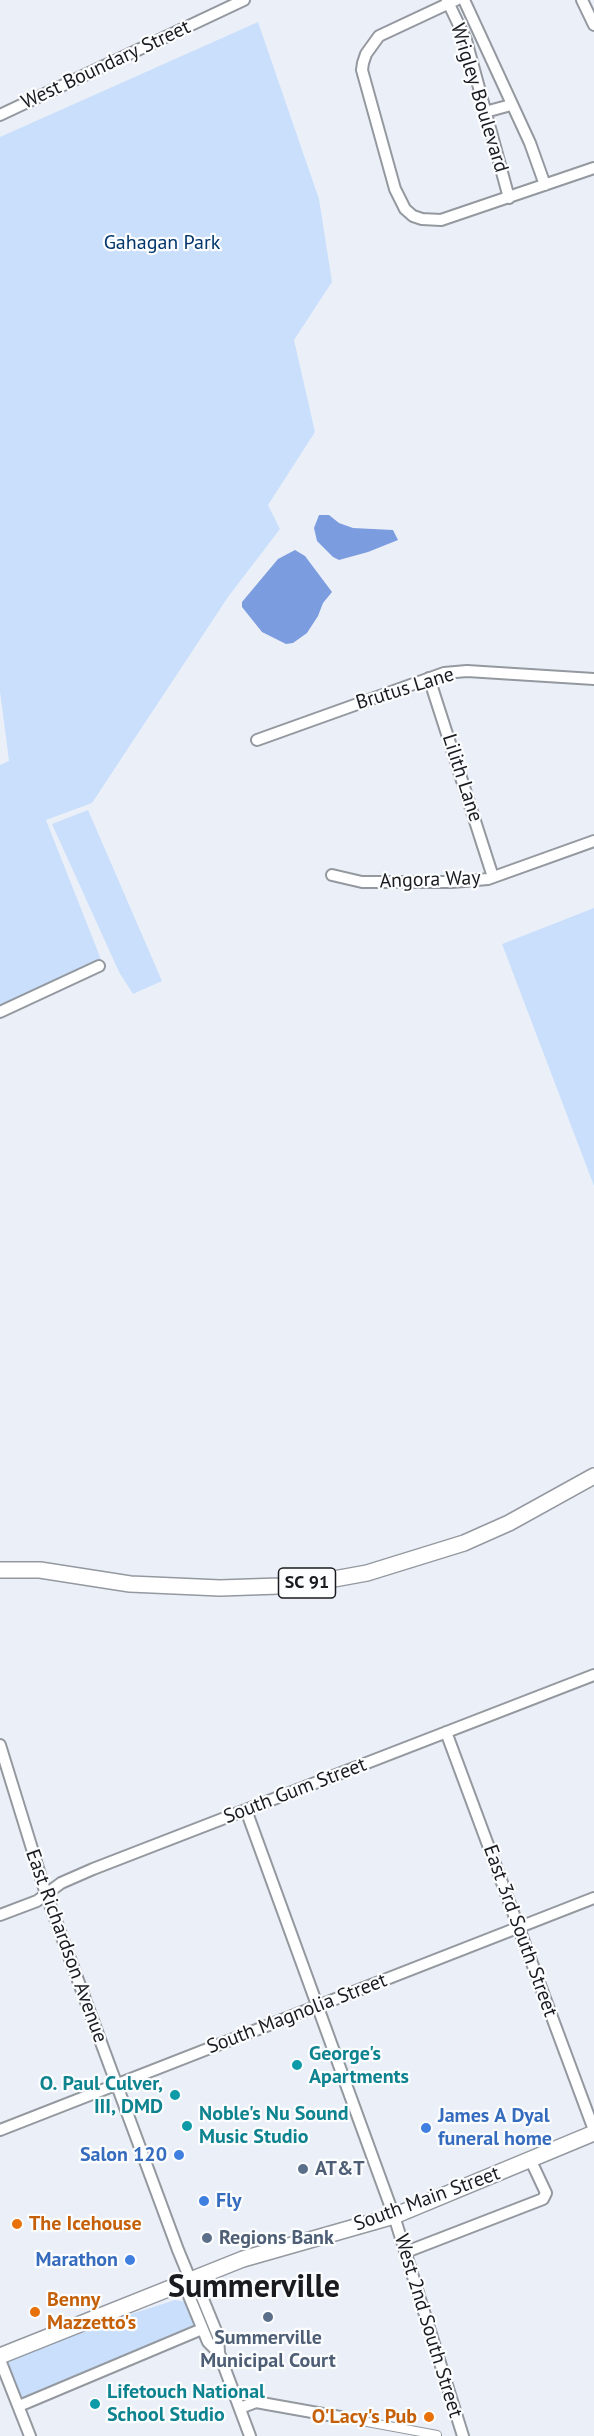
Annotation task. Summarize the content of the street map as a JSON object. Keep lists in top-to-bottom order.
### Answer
{
  "streets": {
    "main road": ["SC 91", "South Main Street"],
    "street": [
      "West Boundary Street",
      "Wrigley Boulevard",
      "Brutus Lane",
      "Lilith Lane",
      "Angora Way",
      "South Gum Street",
      "East 3rd South Street",
      "East Richardson Avenue",
      "South Magnolia Street",
      "West 2nd South Street"
    ]
  },
  "crossings": [
    ["Brutus Lane", "Lilith Lane"],
    ["Lilith Lane", "Angora Way"],
    ["South Gum Street", "East 3rd South Street"],
    ["South Gum Street", "East Richardson Avenue"],
    ["South Gum Street", "West 2nd South Street"],
    ["East 3rd South Street", "South Magnolia Street"],
    ["East 3rd South Street", "South Main Street"],
    ["East Richardson Avenue", "South Magnolia Street"],
    ["East Richardson Avenue", "South Main Street"],
    ["South Magnolia Street", "West 2nd South Street"],
    ["South Main Street", "West 2nd South Street"]
  ],
  "districts": ["Summerville"],
  "parks": ["Gahagan Park"],
  "places": [
    "George's Apartments",
    "O. Paul Culver, III, DMD",
    "Noble's Nu Sound Music Studio",
    "James A Dyal funeral home",
    "Salon 120",
    "AT&T",
    "Fly",
    "The Icehouse",
    "Regions Bank",
    "Marathon",
    "Benny Mazzetto's",
    "Summerville Municipal Court",
    "Lifetouch National School Studio",
    "O'Lacy's Pub"
  ]
}
